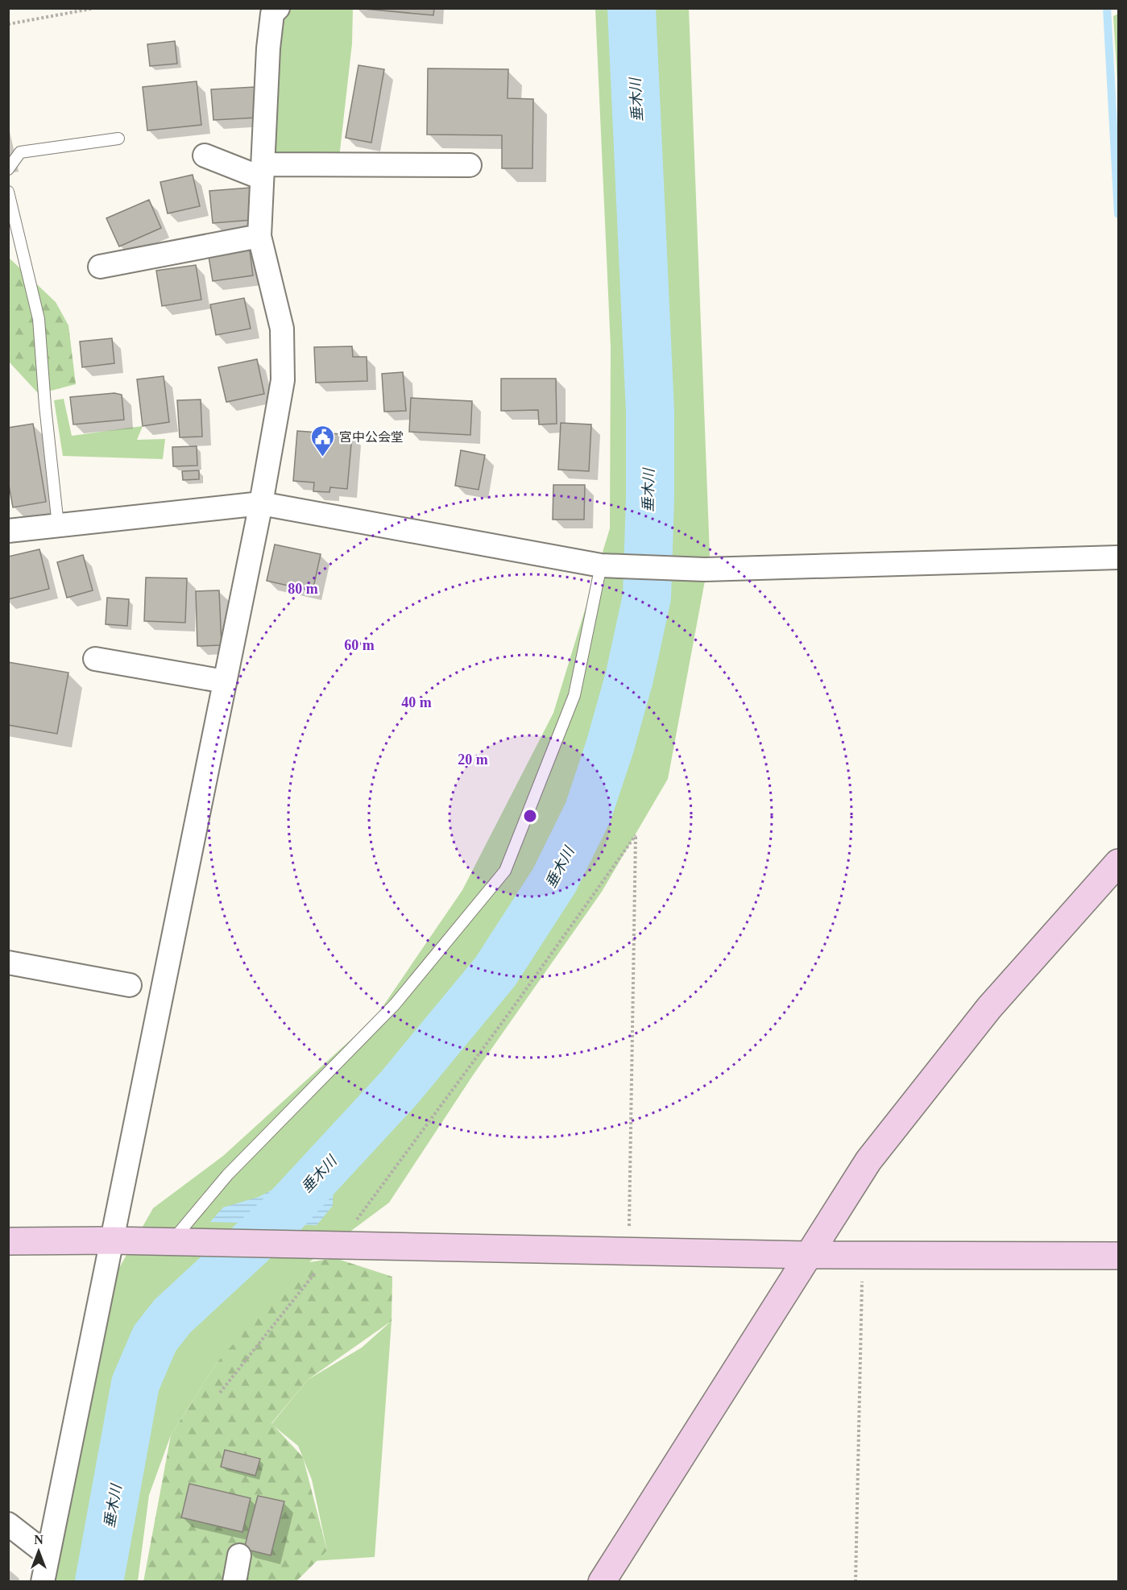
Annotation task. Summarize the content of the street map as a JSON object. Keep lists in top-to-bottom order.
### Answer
{
  "water": ["垂木川"],
  "places": {
    "public building": ["宮中公会堂"]
  },
  "north": "top",
  "rings": [
    "80 m",
    "60 m",
    "40 m",
    "20 m"
  ]
}
